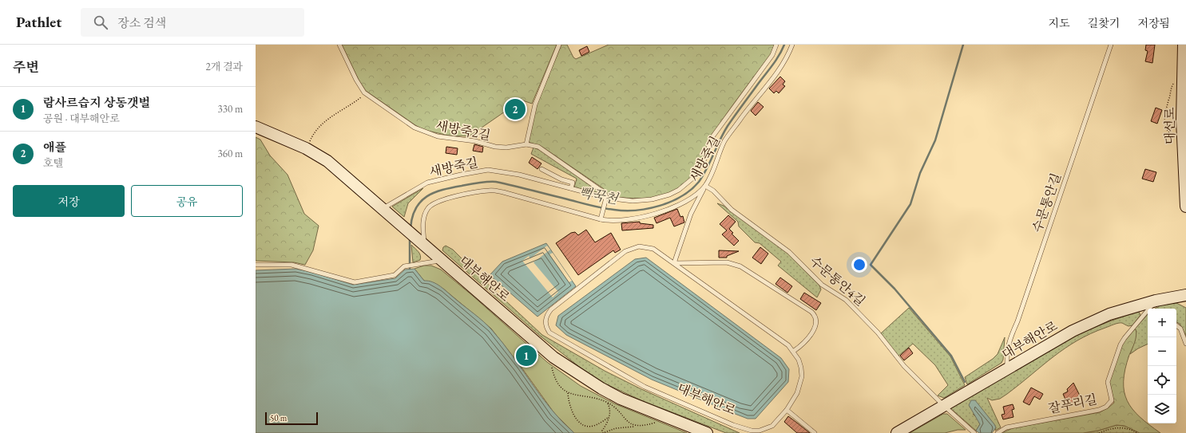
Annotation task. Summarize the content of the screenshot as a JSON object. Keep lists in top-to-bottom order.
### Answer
{
  "streets": {
    "street": ["대선로", "대부해안로"],
    "lane": [
      "새방죽2길",
      "새방죽길",
      "수문통안길",
      "수문통안4길",
      "잘푸리길"
    ]
  },
  "crossings": [
    ["새방죽2길", "새방죽길"],
    ["새방죽길", "대부해안로"],
    ["새방죽길", "수문통안4길"],
    ["수문통안길", "대부해안로"],
    ["대부해안로", "수문통안4길"],
    ["대부해안로", "잘푸리길"]
  ],
  "water": ["뻑꾹천"],
  "scale_bar": "50 m",
  "page": {
    "header": "Pathlet",
    "search": "장소 검색",
    "nav": ["지도", "길찾기", "저장됨"],
    "heading": ["주변", "2개 결과"],
    "list": [
      {
        "mark": "1",
        "name": "람사르습지 상동갯벌",
        "note": "공원 · 대부해안로",
        "value": "330 m"
      },
      {
        "mark": "2",
        "name": "애플",
        "note": "호텔",
        "value": "360 m"
      }
    ],
    "pins": ["2", "1"],
    "buttons": ["저장", "공유"],
    "map_buttons": ["+", "−"],
    "scale": "50 m"
  }
}
